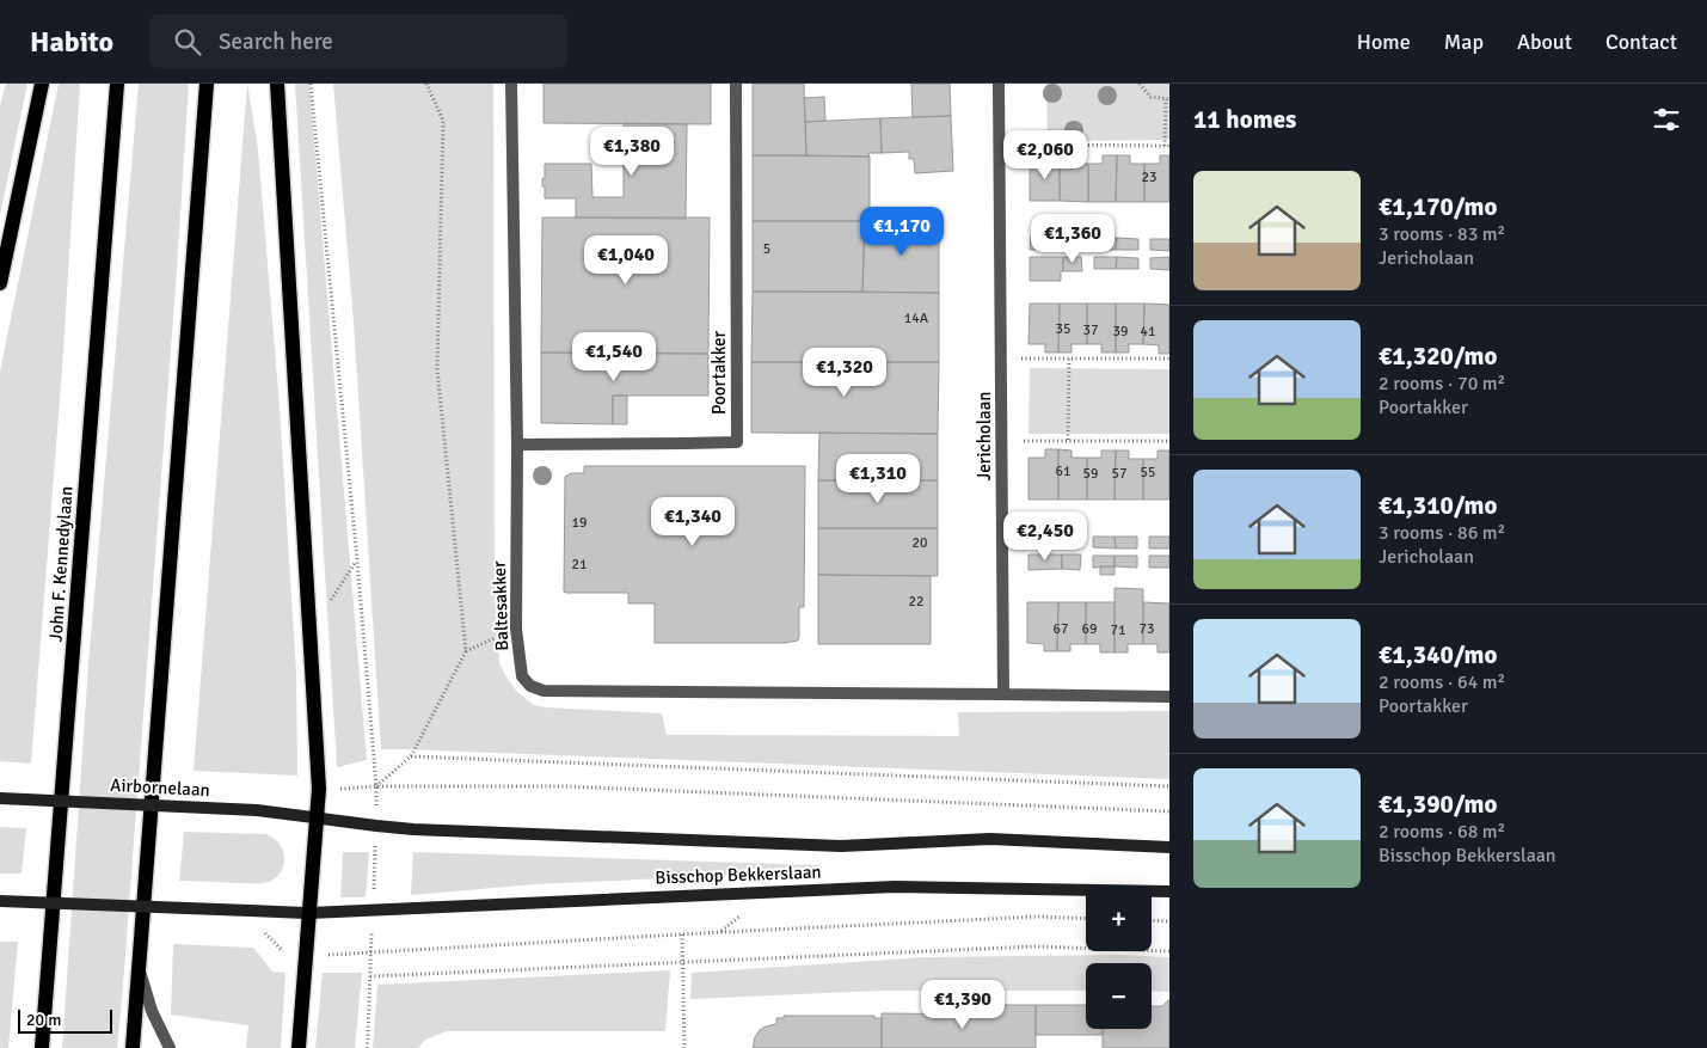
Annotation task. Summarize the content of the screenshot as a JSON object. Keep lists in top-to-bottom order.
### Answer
{
  "streets": {
    "main road": ["John F. Kennedylaan", "Airbornelaan", "Bisschop Bekkerslaan"],
    "street": ["Poortakker", "Jericholaan", "Baltesakker"]
  },
  "crossings": [
    ["Poortakker", "Baltesakker"],
    ["Jericholaan", "Baltesakker"],
    ["Airbornelaan", "Bisschop Bekkerslaan"]
  ],
  "house_numbers": [
    "23",
    "5",
    "14A",
    "35",
    "37",
    "39",
    "41",
    "61",
    "55",
    "59",
    "57",
    "19",
    "20",
    "21",
    "22",
    "67",
    "69",
    "73",
    "71"
  ],
  "scale_bar": "20 m",
  "page": {
    "header": "Habito",
    "search": "Search here",
    "nav": [
      "Home",
      "Map",
      "About",
      "Contact"
    ],
    "heading": "11 homes",
    "price": [
      "€1,380",
      "€2,060",
      "€1,170",
      "€1,360",
      "€1,040",
      "€1,540",
      "€1,320",
      "€1,310",
      "€1,340",
      "€2,450",
      "€1,390"
    ],
    "list": [
      {
        "name": "€1,170/mo",
        "note": "3 rooms · 83 m² · Jericholaan"
      },
      {
        "name": "€1,320/mo",
        "note": "2 rooms · 70 m² · Poortakker"
      },
      {
        "name": "€1,310/mo",
        "note": "3 rooms · 86 m² · Jericholaan"
      },
      {
        "name": "€1,340/mo",
        "note": "2 rooms · 64 m² · Poortakker"
      },
      {
        "name": "€1,390/mo",
        "note": "2 rooms · 68 m² · Bisschop Bekkerslaan"
      }
    ],
    "map_buttons": ["+", "−"],
    "scale": "20 m"
  }
}
